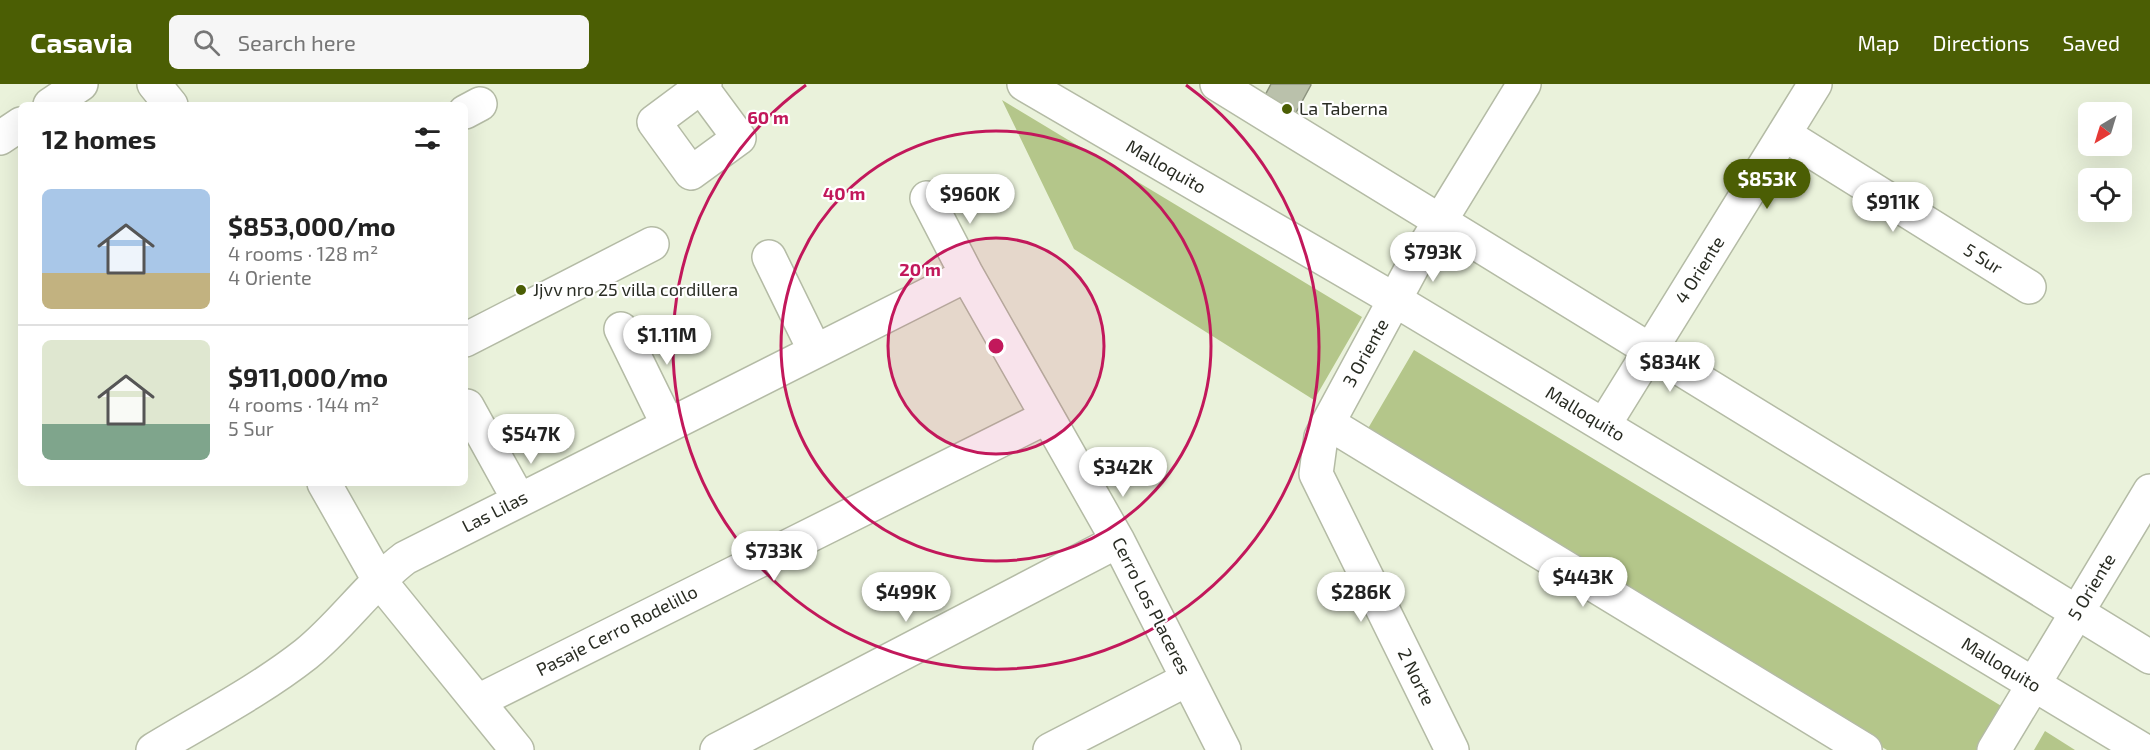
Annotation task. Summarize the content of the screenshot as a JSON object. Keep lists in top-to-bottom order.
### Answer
{
  "streets": {
    "street": [
      "Malloquito",
      "5 Sur",
      "4 Oriente",
      "3 Oriente",
      "Las Lilas",
      "5 Oriente",
      "Cerro Los Placeres",
      "Pasaje Cerro Rodelillo",
      "2 Norte"
    ]
  },
  "crossings": [
    ["Malloquito", "4 Oriente"],
    ["Malloquito", "3 Oriente"],
    ["Malloquito", "5 Oriente"],
    ["5 Sur", "4 Oriente"],
    ["3 Oriente", "2 Norte"],
    ["Las Lilas", "Cerro Los Placeres"],
    ["Cerro Los Placeres", "Pasaje Cerro Rodelillo"]
  ],
  "places": ["La Taberna", "Jjvv nro 25 villa cordillera"],
  "north": "bottom left",
  "page": {
    "header": "Casavia",
    "search": "Search here",
    "nav": ["Map", "Directions", "Saved"],
    "heading": "12 homes",
    "price": [
      "$853K",
      "$960K",
      "$911K",
      "$793K",
      "$1.11M",
      "$834K",
      "$547K",
      "$342K",
      "$733K",
      "$443K",
      "$499K",
      "$286K"
    ],
    "list": [
      {
        "name": "$853,000/mo",
        "note": "4 rooms · 128 m² · 4 Oriente"
      },
      {
        "name": "$911,000/mo",
        "note": "4 rooms · 144 m² · 5 Sur"
      }
    ]
  },
  "rings": ["60 m", "40 m", "20 m"]
}
